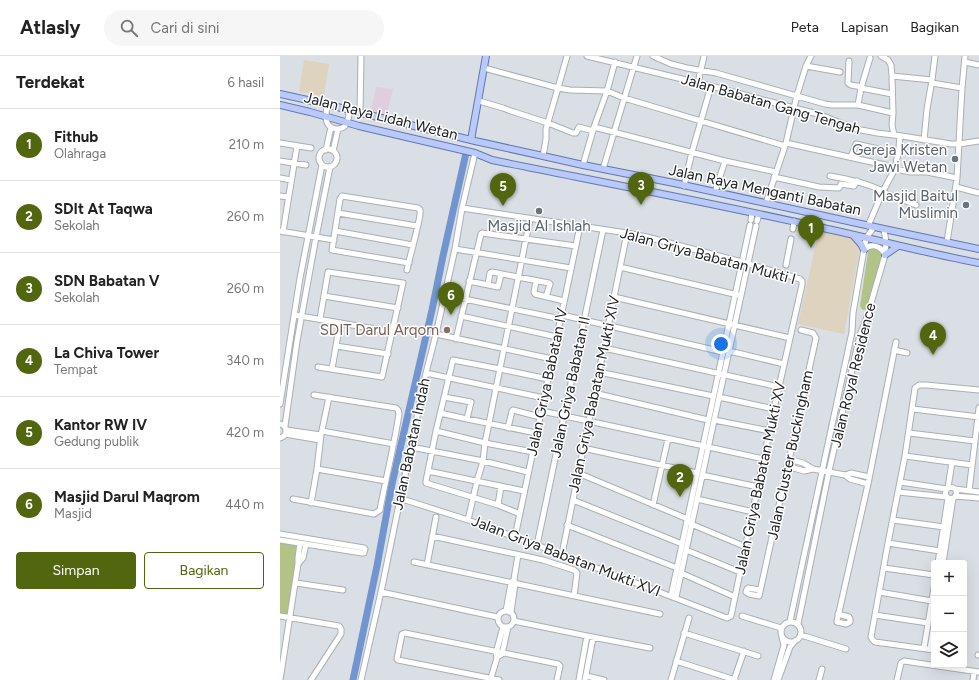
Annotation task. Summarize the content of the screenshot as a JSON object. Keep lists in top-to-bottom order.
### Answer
{
  "streets": {
    "main road": ["Jalan Raya Lidah Wetan", "Jalan Raya Menganti Babatan"],
    "street": [
      "Jalan Babatan Gang Tengah",
      "Jalan Griya Babatan Mukti I",
      "Jalan Royal Residence",
      "Jalan Griya Babatan IV",
      "Jalan Griya Babatan II",
      "Jalan Griya Babatan Mukti XIV",
      "Jalan Babatan Indah",
      "Jalan Cluster Buckingham",
      "Jalan Griya Babatan Mukti XV",
      "Jalan Griya Babatan Mukti XVI"
    ]
  },
  "crossings": [
    ["Jalan Babatan Gang Tengah", "Jalan Royal Residence"],
    ["Jalan Raya Lidah Wetan", "Jalan Raya Menganti Babatan"],
    ["Jalan Raya Lidah Wetan", "Jalan Babatan Indah"],
    ["Jalan Raya Menganti Babatan", "Jalan Royal Residence"],
    ["Jalan Raya Menganti Babatan", "Jalan Babatan Indah"],
    ["Jalan Griya Babatan Mukti I", "Jalan Griya Babatan II"],
    ["Jalan Griya Babatan Mukti I", "Jalan Griya Babatan Mukti XIV"],
    ["Jalan Griya Babatan Mukti I", "Jalan Griya Babatan Mukti XV"],
    ["Jalan Griya Babatan IV", "Jalan Griya Babatan Mukti XVI"],
    ["Jalan Griya Babatan II", "Jalan Griya Babatan Mukti XVI"],
    ["Jalan Griya Babatan Mukti XIV", "Jalan Griya Babatan Mukti XVI"],
    ["Jalan Babatan Indah", "Jalan Griya Babatan Mukti XVI"],
    ["Jalan Griya Babatan Mukti XV", "Jalan Griya Babatan Mukti XVI"]
  ],
  "places": [
    "Gereja Kristen Jawi Wetan",
    "Masjid Baitul Muslimin",
    "Masjid Al Ishlah",
    "SDIT Darul Arqom"
  ],
  "page": {
    "header": "Atlasly",
    "search": "Cari di sini",
    "nav": ["Peta", "Lapisan", "Bagikan"],
    "heading": ["Terdekat", "6 hasil"],
    "list": [
      {
        "mark": "1",
        "name": "Fithub",
        "note": "Olahraga",
        "value": "210 m"
      },
      {
        "mark": "2",
        "name": "SDIt At Taqwa",
        "note": "Sekolah",
        "value": "260 m"
      },
      {
        "mark": "3",
        "name": "SDN Babatan V",
        "note": "Sekolah",
        "value": "260 m"
      },
      {
        "mark": "4",
        "name": "La Chiva Tower",
        "note": "Tempat",
        "value": "340 m"
      },
      {
        "mark": "5",
        "name": "Kantor RW IV",
        "note": "Gedung publik",
        "value": "420 m"
      },
      {
        "mark": "6",
        "name": "Masjid Darul Maqrom",
        "note": "Masjid",
        "value": "440 m"
      }
    ],
    "pins": [
      "3",
      "5",
      "1",
      "6",
      "4",
      "2"
    ],
    "buttons": ["Simpan", "Bagikan"],
    "map_buttons": ["+", "−"]
  }
}
